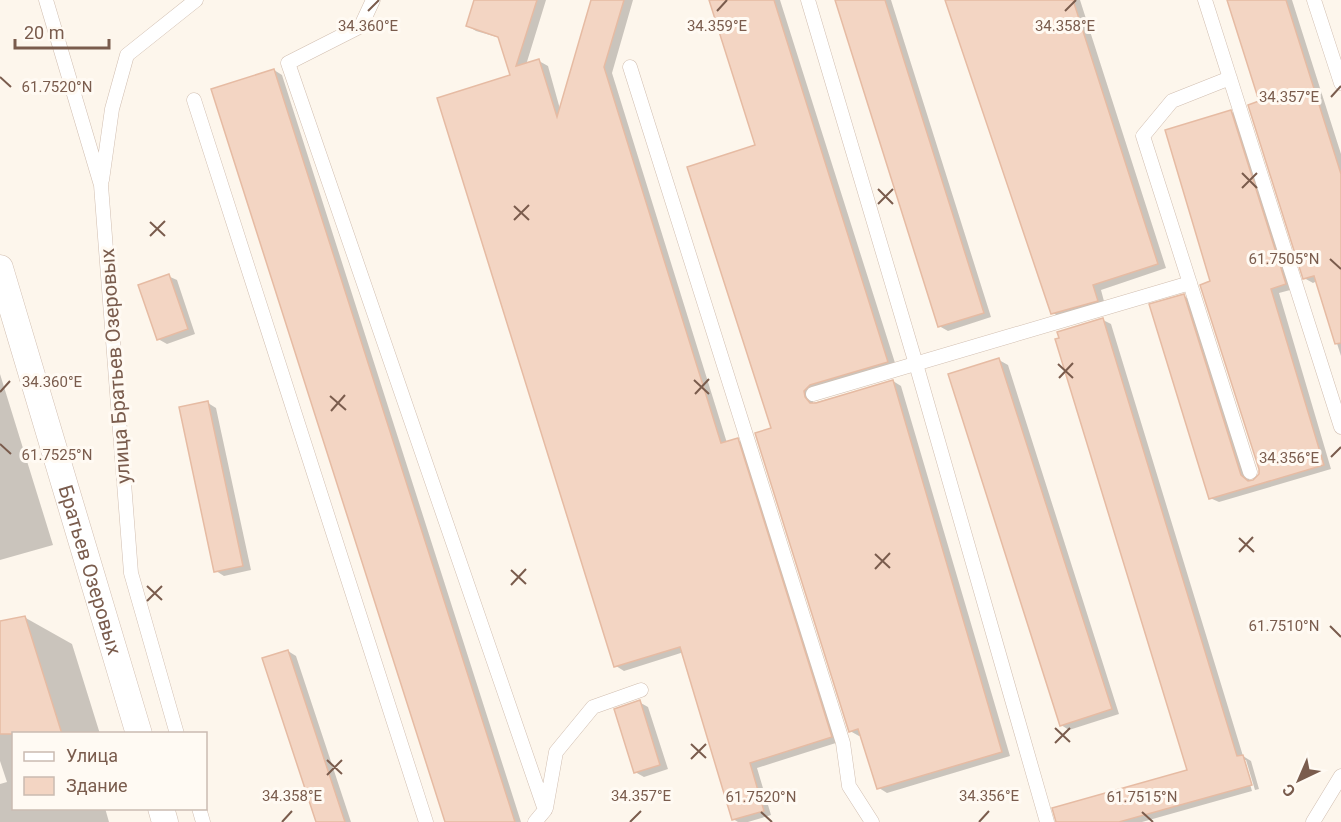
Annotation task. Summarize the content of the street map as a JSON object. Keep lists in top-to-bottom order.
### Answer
{
  "streets": {
    "street": ["Братьев Озеровых"],
    "lane": ["улица Братьев Озеровых"]
  },
  "legend": ["Улица", "Здание"],
  "scale_bar": "20 m",
  "north": "bottom left",
  "coordinates": [
    "34.360°E",
    "34.359°E",
    "34.358°E",
    "61.7520°N",
    "34.357°E",
    "61.7505°N",
    "61.7525°N",
    "34.356°E",
    "61.7510°N",
    "61.7515°N"
  ]
}
